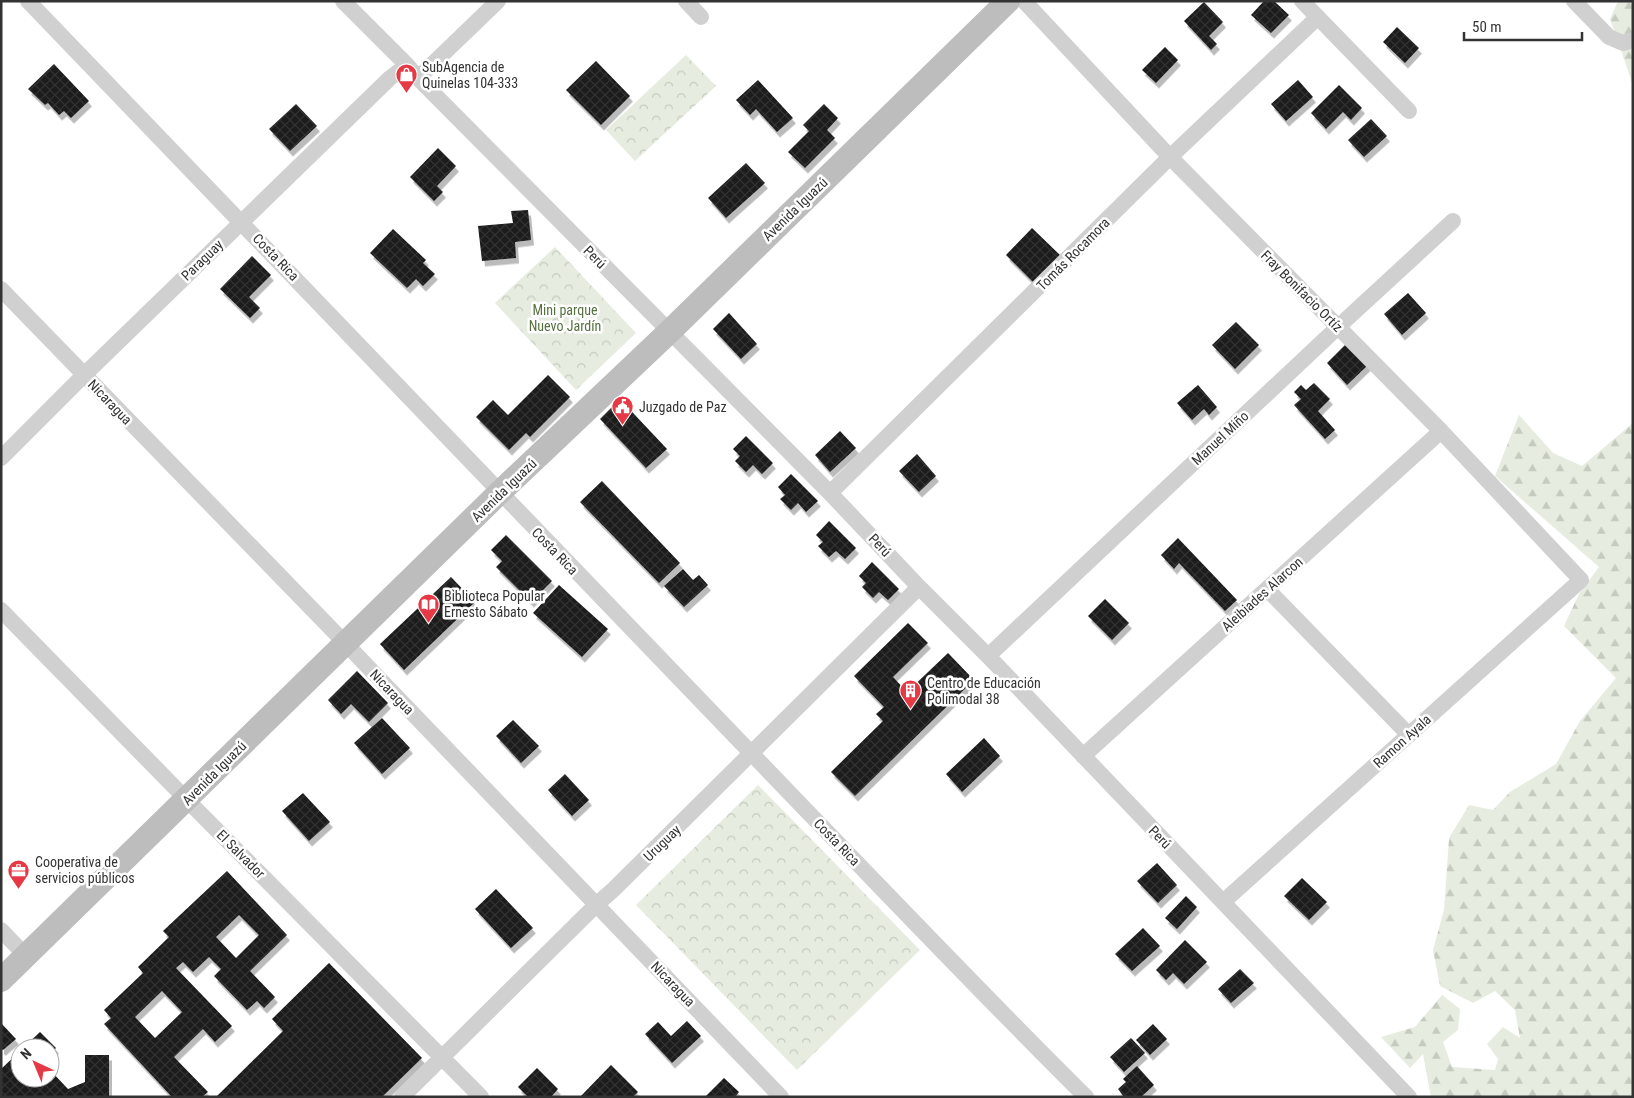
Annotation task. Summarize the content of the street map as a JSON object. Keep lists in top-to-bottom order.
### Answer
{
  "streets": {
    "main road": ["Avenida Iguazú"],
    "street": [
      "Tomás Rocamora",
      "Costa Rica",
      "Perú",
      "Paraguay",
      "Fray Bonifacio Ortíz",
      "Nicaragua",
      "Manuel Miño",
      "Aleibiades Alarcon",
      "Ramon Ayala",
      "Uruguay",
      "El Salvador"
    ]
  },
  "crossings": [
    ["Avenida Iguazú", "Costa Rica"],
    ["Avenida Iguazú", "Perú"],
    ["Avenida Iguazú", "Nicaragua"],
    ["Avenida Iguazú", "El Salvador"],
    ["Tomás Rocamora", "Perú"],
    ["Tomás Rocamora", "Fray Bonifacio Ortíz"],
    ["Costa Rica", "Paraguay"],
    ["Costa Rica", "Uruguay"],
    ["Perú", "Paraguay"],
    ["Perú", "Manuel Miño"],
    ["Perú", "Aleibiades Alarcon"],
    ["Perú", "Ramon Ayala"],
    ["Perú", "Uruguay"],
    ["Paraguay", "Nicaragua"],
    ["Fray Bonifacio Ortíz", "Manuel Miño"],
    ["Fray Bonifacio Ortíz", "Aleibiades Alarcon"],
    ["Fray Bonifacio Ortíz", "Ramon Ayala"],
    ["Nicaragua", "Uruguay"],
    ["Uruguay", "El Salvador"]
  ],
  "parks": ["Mini parque Nuevo Jardín"],
  "places": {
    "shop": ["SubAgencia de Quinelas 104-333"],
    "public building": ["Juzgado de Paz"],
    "library": ["Biblioteca Popular Ernesto Sábato"],
    "building": ["Centro de Educación Polimodal 38"],
    "office": ["Cooperativa de servicios públicos"]
  },
  "scale_bar": "50 m",
  "north": "top left"
}
